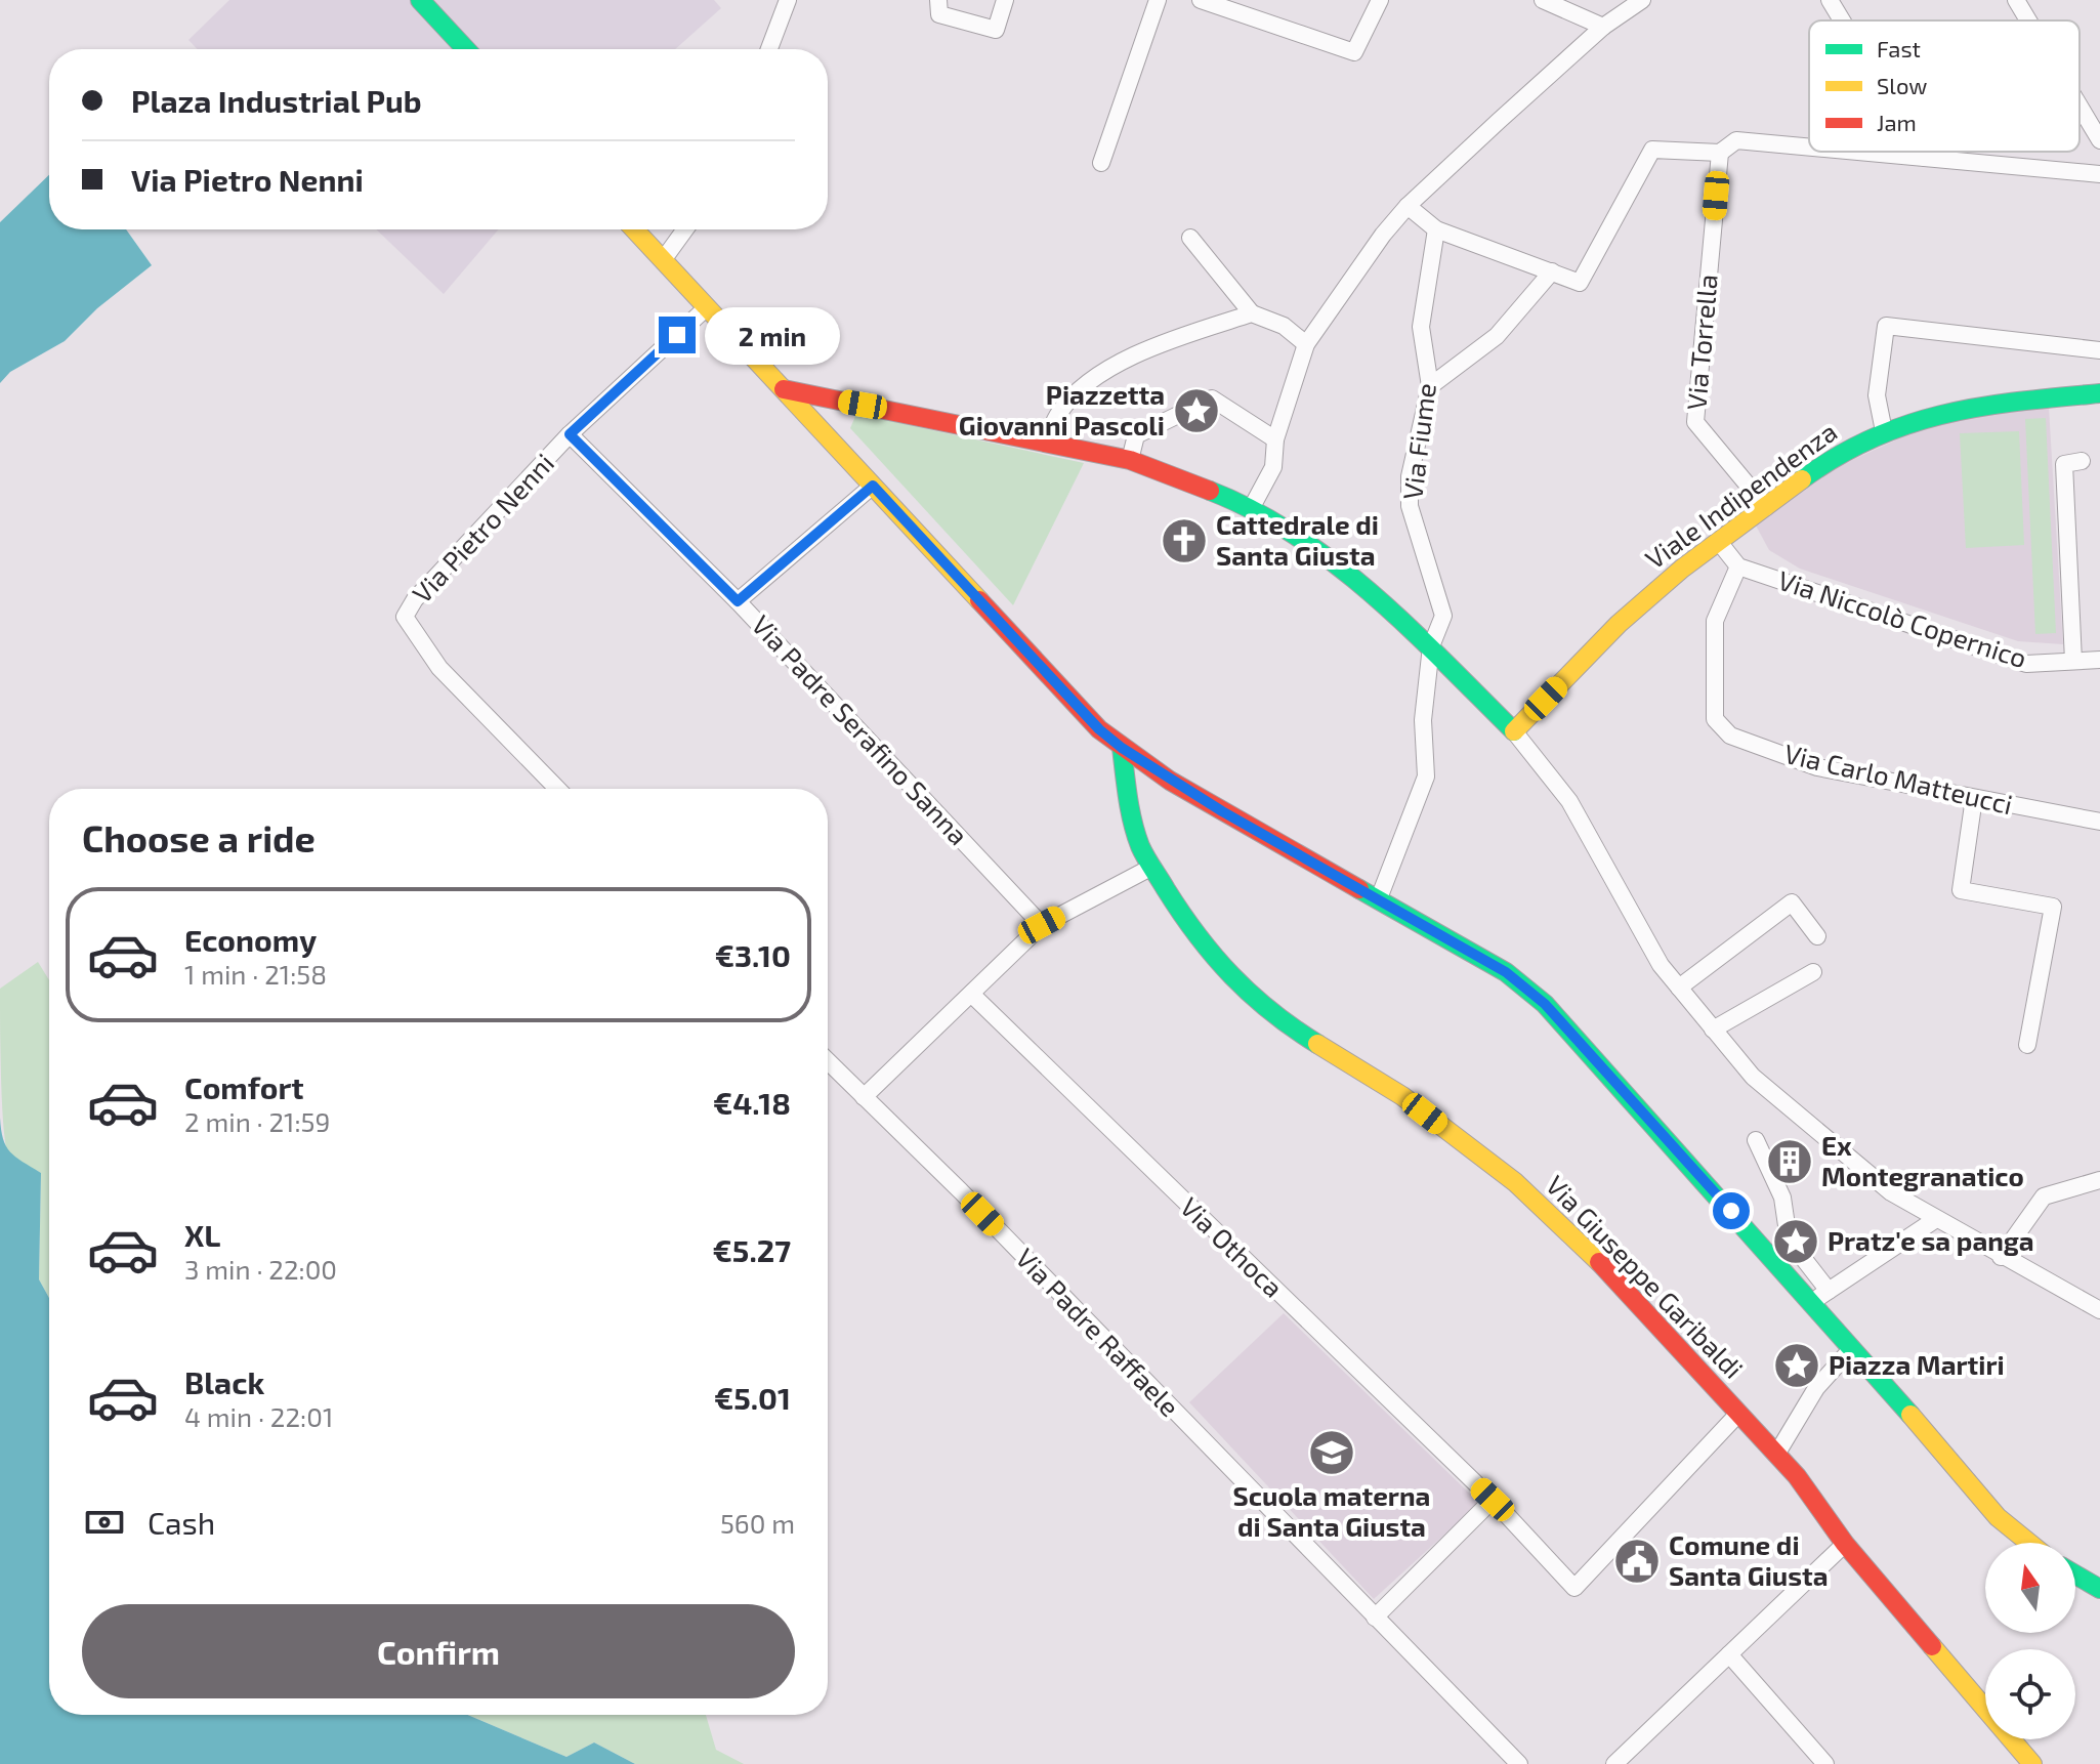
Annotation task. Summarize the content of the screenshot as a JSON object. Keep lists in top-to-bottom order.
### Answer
{
  "streets": {
    "main road": ["Viale Indipendenza", "Via Giuseppe Garibaldi"],
    "street": [
      "Via Torrella",
      "Via Fiume",
      "Via Pietro Nenni",
      "Via Niccolò Copernico",
      "Via Padre Serafino Sanna",
      "Via Carlo Matteucci",
      "Via Othoca",
      "Via Padre Raffaele"
    ]
  },
  "crossings": [
    ["Via Torrella", "Viale Indipendenza"],
    ["Via Pietro Nenni", "Via Padre Serafino Sanna"],
    ["Via Niccolò Copernico", "Via Carlo Matteucci"],
    ["Via Othoca", "Via Giuseppe Garibaldi"]
  ],
  "places": {
    "place": ["Piazzetta Giovanni Pascoli", "Pratz'e sa panga", "Piazza Martiri"],
    "church": ["Cattedrale di Santa Giusta"],
    "building": ["Ex Montegranatico"],
    "school or university": ["Scuola materna di Santa Giusta"],
    "public building": ["Comune di Santa Giusta"]
  },
  "legend": ["Fast", "Slow", "Jam"],
  "north": "top",
  "page": {
    "banner": ["Plaza Industrial Pub", "Via Pietro Nenni"],
    "bubble": "2 min",
    "heading": "Choose a ride",
    "list": [
      {
        "name": "Economy",
        "note": "1 min · 21:58",
        "value": "€3.10"
      },
      {
        "name": "Comfort",
        "note": "2 min · 21:59",
        "value": "€4.18"
      },
      {
        "name": "XL",
        "note": "3 min · 22:00",
        "value": "€5.27"
      },
      {
        "name": "Black",
        "note": "4 min · 22:01",
        "value": "€5.01"
      }
    ],
    "pay": ["Cash", "560 m"],
    "buttons": "Confirm"
  }
}
